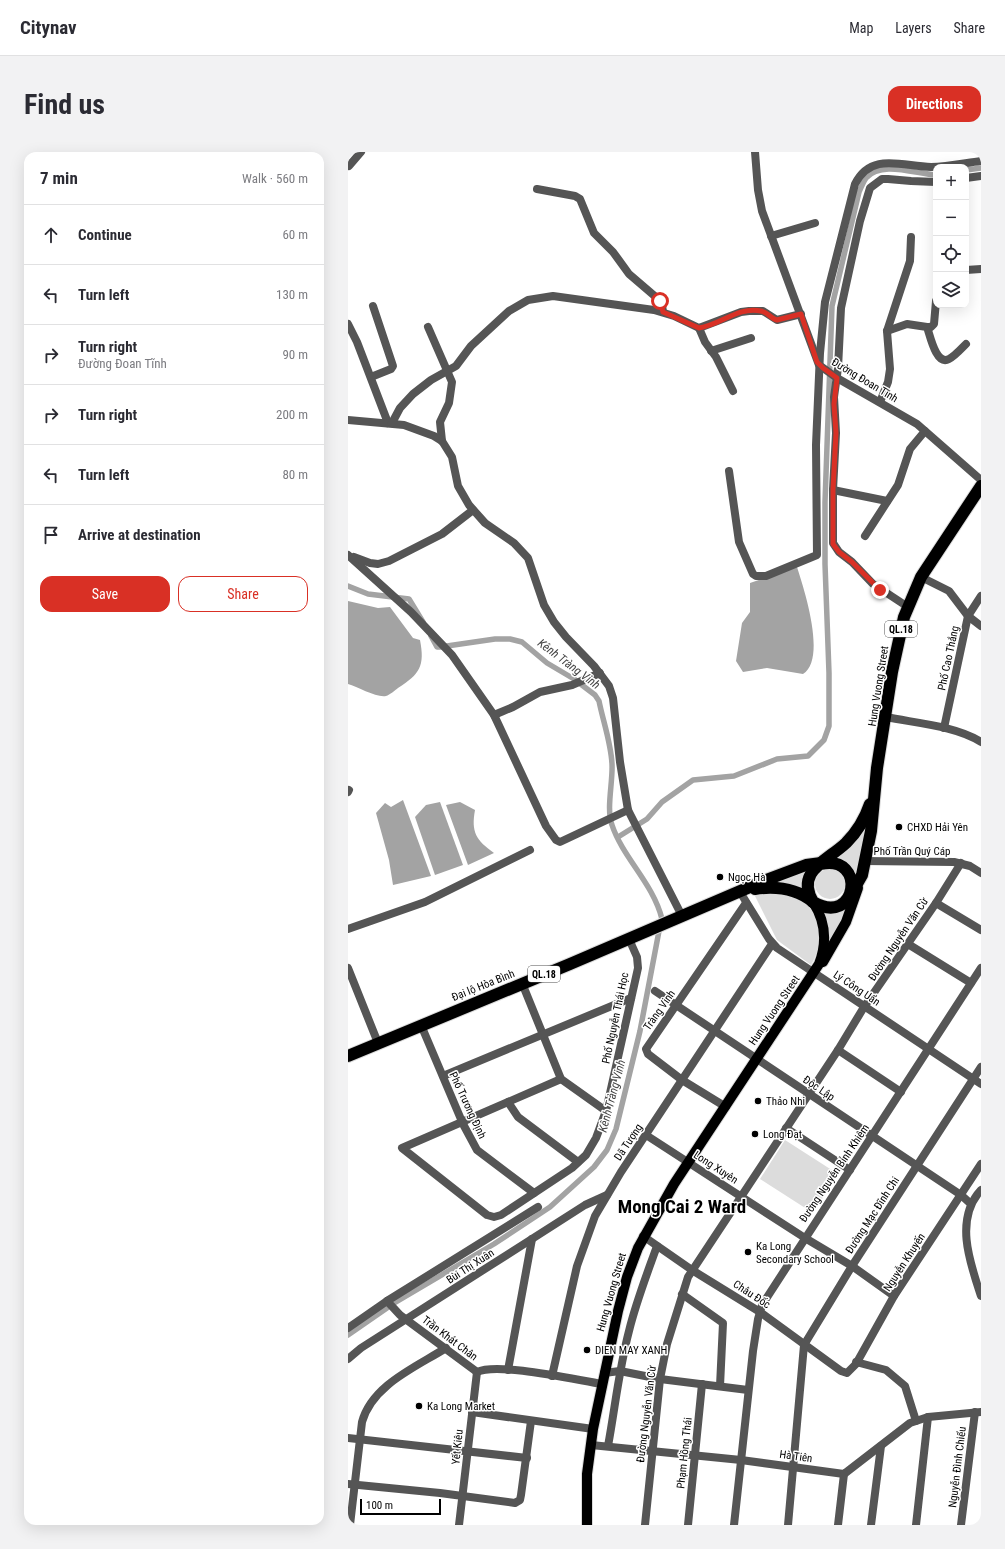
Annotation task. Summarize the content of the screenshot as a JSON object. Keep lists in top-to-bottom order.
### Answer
{
  "streets": {
    "highway": ["QL.18", "Hung Vuong Street", "Đại lộ Hòa Bình"],
    "street": [
      "Đường Đoan Tĩnh",
      "Phố Cao Thắng",
      "Phố Trần Quý Cáp",
      "Đường Nguyễn Văn Cừ",
      "Lý Công Uẩn",
      "Tràng Vinh",
      "Phố Nguyễn Thái Học",
      "Độc Lập",
      "Phố Trương Định",
      "Dã Tượng",
      "Long Xuyên",
      "Đường Nguyễn Bỉnh Khiêm",
      "Đường Mạc Đĩnh Chi",
      "Nguyễn Khuyến",
      "Bùi Thị Xuân",
      "Châu Đốc",
      "Trần Khát Chân",
      "Yết Kiêu",
      "Phạm Hồng Thái",
      "Hà Tiên",
      "Nguyễn Đình Chiểu"
    ]
  },
  "crossings": [
    ["Hung Vuong Street", "Lý Công Uẩn"],
    ["Hung Vuong Street", "Tràng Vinh"],
    ["Hung Vuong Street", "Độc Lập"],
    ["Hung Vuong Street", "Long Xuyên"],
    ["Hung Vuong Street", "Châu Đốc"],
    ["Hung Vuong Street", "Trần Khát Chân"],
    ["Hung Vuong Street", "Hà Tiên"],
    ["Phố Trần Quý Cáp", "Đường Nguyễn Văn Cừ"],
    ["Đường Nguyễn Văn Cừ", "Lý Công Uẩn"],
    ["Đường Nguyễn Văn Cừ", "Độc Lập"],
    ["Đường Nguyễn Văn Cừ", "Long Xuyên"],
    ["Đường Nguyễn Văn Cừ", "Châu Đốc"],
    ["Đường Nguyễn Văn Cừ", "Hà Tiên"],
    ["Đại lộ Hòa Bình", "Lý Công Uẩn"],
    ["Đại lộ Hòa Bình", "Phố Nguyễn Thái Học"],
    ["Đại lộ Hòa Bình", "Phố Trương Định"],
    ["Lý Công Uẩn", "Tràng Vinh"],
    ["Lý Công Uẩn", "Dã Tượng"],
    ["Lý Công Uẩn", "Đường Nguyễn Bỉnh Khiêm"],
    ["Lý Công Uẩn", "Đường Mạc Đĩnh Chi"],
    ["Tràng Vinh", "Độc Lập"],
    ["Tràng Vinh", "Dã Tượng"],
    ["Phố Nguyễn Thái Học", "Phố Trương Định"],
    ["Độc Lập", "Dã Tượng"],
    ["Độc Lập", "Đường Nguyễn Bỉnh Khiêm"],
    ["Độc Lập", "Đường Mạc Đĩnh Chi"],
    ["Độc Lập", "Nguyễn Khuyến"],
    ["Dã Tượng", "Long Xuyên"],
    ["Dã Tượng", "Bùi Thị Xuân"],
    ["Dã Tượng", "Trần Khát Chân"],
    ["Long Xuyên", "Đường Nguyễn Bỉnh Khiêm"],
    ["Long Xuyên", "Đường Mạc Đĩnh Chi"],
    ["Long Xuyên", "Nguyễn Khuyến"],
    ["Đường Nguyễn Bỉnh Khiêm", "Châu Đốc"],
    ["Đường Nguyễn Bỉnh Khiêm", "Hà Tiên"],
    ["Đường Mạc Đĩnh Chi", "Châu Đốc"],
    ["Đường Mạc Đĩnh Chi", "Hà Tiên"],
    ["Nguyễn Khuyến", "Châu Đốc"],
    ["Bùi Thị Xuân", "Trần Khát Chân"],
    ["Trần Khát Chân", "Yết Kiêu"],
    ["Phạm Hồng Thái", "Hà Tiên"]
  ],
  "districts": ["Mong Cai 2 Ward"],
  "water": ["Kênh Tràng Vinh"],
  "places": [
    "CHXD Hải Yên",
    "Ngọc Hà",
    "Thảo Nhi",
    "Long Đạt",
    "Ka Long Secondary School",
    "DIEN MAY XANH",
    "Ka Long Market"
  ],
  "scale_bar": "100 m",
  "page": {
    "header": "Citynav",
    "nav": ["Map", "Layers", "Share"],
    "buttons": [
      "Directions",
      ["Save", "Share"]
    ],
    "title": "Find us",
    "heading": ["7 min", "Walk · 560 m"],
    "map_buttons": ["+", "−"],
    "list": [
      ["Continue", "60 m"],
      ["Turn left", "130 m"],
      ["Turn right", "Đường Đoan Tĩnh", "90 m"],
      ["Turn right", "200 m"],
      ["Turn left", "80 m"],
      "Arrive at destination"
    ],
    "scale": "100 m"
  }
}
